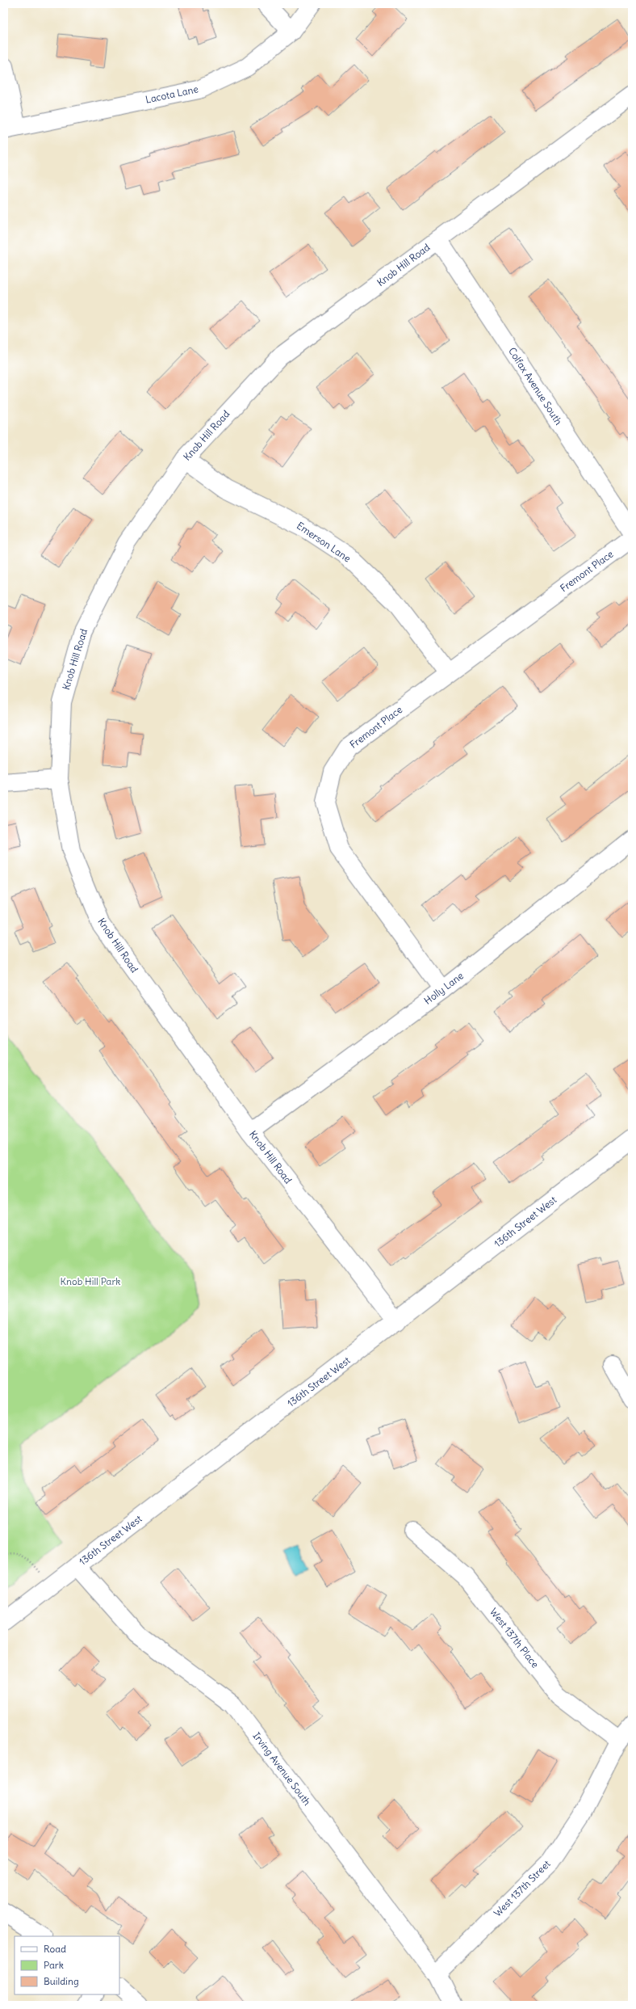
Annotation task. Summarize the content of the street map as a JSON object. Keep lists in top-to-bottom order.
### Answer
{
  "streets": {
    "street": [
      "Lacota Lane",
      "Knob Hill Road",
      "Colfax Avenue South",
      "Emerson Lane",
      "Fremont Place",
      "Holly Lane",
      "136th Street West",
      "West 137th Place",
      "Irving Avenue South",
      "West 137th Street"
    ]
  },
  "crossings": [
    ["Knob Hill Road", "Colfax Avenue South"],
    ["Knob Hill Road", "Emerson Lane"],
    ["Knob Hill Road", "Holly Lane"],
    ["Knob Hill Road", "136th Street West"],
    ["Emerson Lane", "Fremont Place"],
    ["Fremont Place", "Holly Lane"],
    ["136th Street West", "Irving Avenue South"],
    ["West 137th Place", "West 137th Street"],
    ["Irving Avenue South", "West 137th Street"]
  ],
  "parks": ["Knob Hill Park"],
  "legend": ["Road", "Park", "Building"]
}
